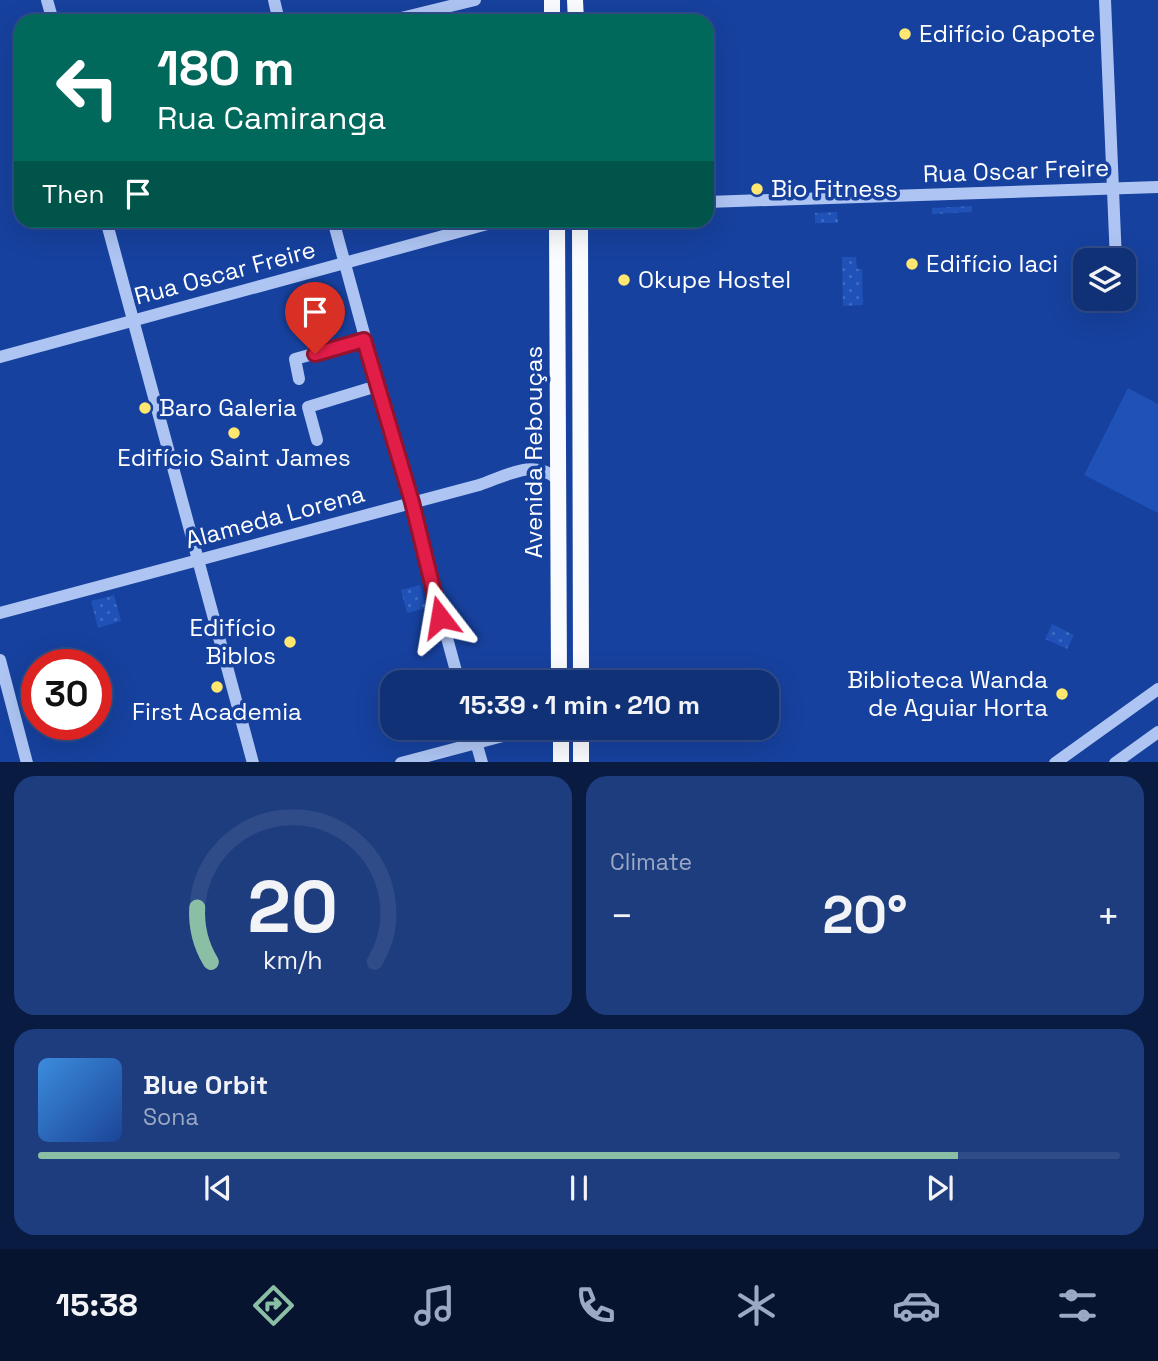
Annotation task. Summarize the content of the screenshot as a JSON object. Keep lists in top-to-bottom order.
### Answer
{
  "streets": {
    "main road": ["Avenida Rebouças"],
    "street": ["Rua Oscar Freire", "Alameda Lorena"]
  },
  "crossings": [
    ["Avenida Rebouças", "Alameda Lorena"]
  ],
  "places": [
    "Edifício Capote",
    "Bio Fitness",
    "Edifício Iaci",
    "Okupe Hostel",
    "Baro Galeria",
    "Edifício Saint James",
    "Edifício Biblos",
    "First Academia",
    "Biblioteca Wanda de Aguiar Horta"
  ],
  "page": {
    "turn": ["180 m", "Rua Camiranga"],
    "then": "Then",
    "limit": "30",
    "trip": "15:39 · 1 min · 210 m",
    "tile": "Climate",
    "heat": ["−", "20°", "+"],
    "song": ["Blue Orbit", "Sona"],
    "tabs": "15:38",
    "gauge": ["20", "km/h"]
  }
}
